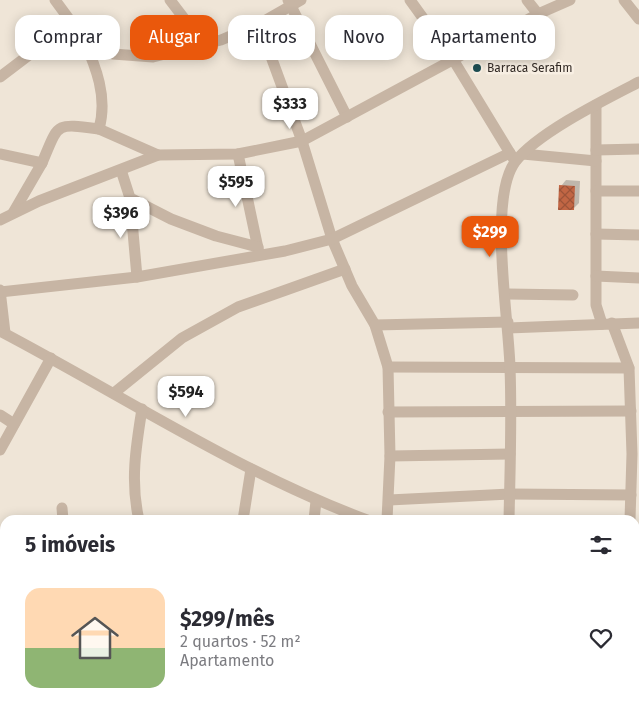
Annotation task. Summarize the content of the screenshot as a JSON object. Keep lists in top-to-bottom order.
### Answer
{
  "places": ["Barraca Serafim"],
  "page": {
    "chip": [
      "Comprar",
      "Alugar",
      "Filtros",
      "Novo",
      "Apartamento"
    ],
    "price": [
      "$333",
      "$595",
      "$396",
      "$299",
      "$594"
    ],
    "heading": "5 imóveis",
    "list": [
      {
        "name": "$299/mês",
        "note": "2 quartos · 52 m² · Apartamento"
      }
    ]
  }
}
